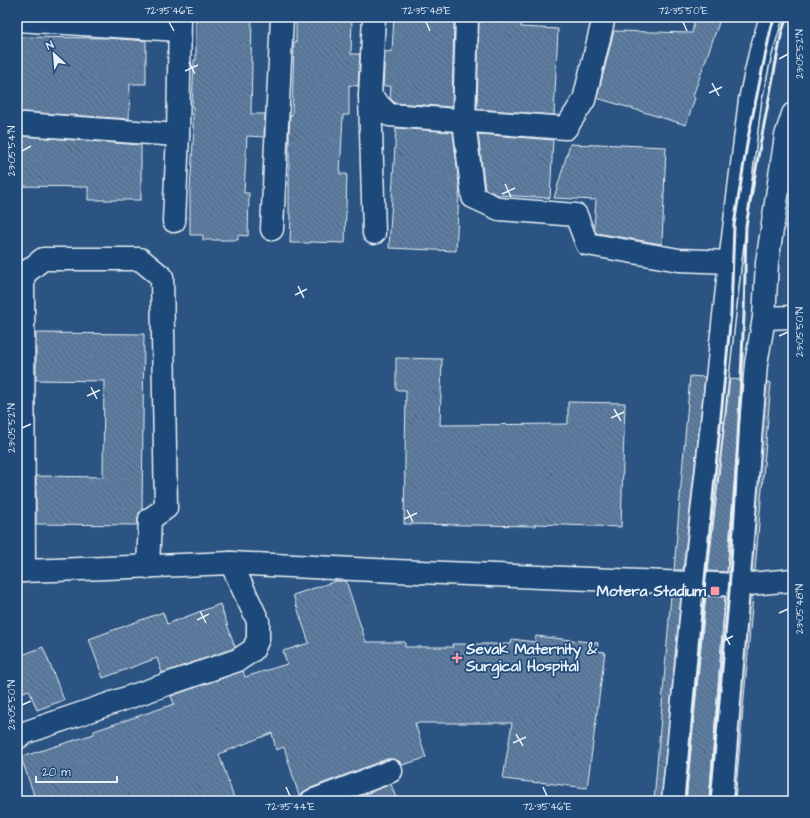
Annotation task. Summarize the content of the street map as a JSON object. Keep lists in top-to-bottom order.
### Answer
{
  "places": {
    "transit": ["Motera Stadium"],
    "health": ["Sevak Maternity & Surgical Hospital"]
  },
  "scale_bar": "20 m",
  "north": "top left",
  "coordinates": [
    "72°35'46\"E",
    "72°35'48\"E",
    "72°35'50\"E",
    "23°05'52\"N",
    "23°05'54\"N",
    "23°05'50\"N",
    "23°05'48\"N",
    "72°35'44\"E"
  ]
}
